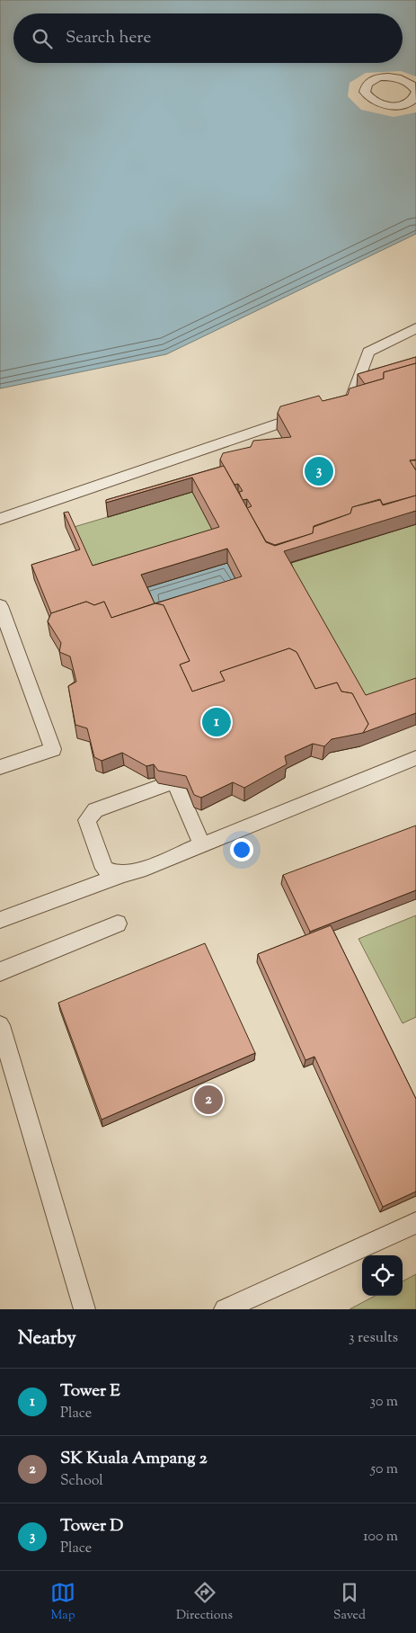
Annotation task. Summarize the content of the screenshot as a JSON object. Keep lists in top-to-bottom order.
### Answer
{
  "page": {
    "search": "Search here",
    "pins": ["3", "1", "2"],
    "heading": ["Nearby", "3 results"],
    "list": [
      {
        "mark": "1",
        "name": "Tower E",
        "note": "Place",
        "value": "30 m"
      },
      {
        "mark": "2",
        "name": "SK Kuala Ampang 2",
        "note": "School",
        "value": "50 m"
      },
      {
        "mark": "3",
        "name": "Tower D",
        "note": "Place",
        "value": "100 m"
      }
    ],
    "nav": ["Map", "Directions", "Saved"]
  }
}
